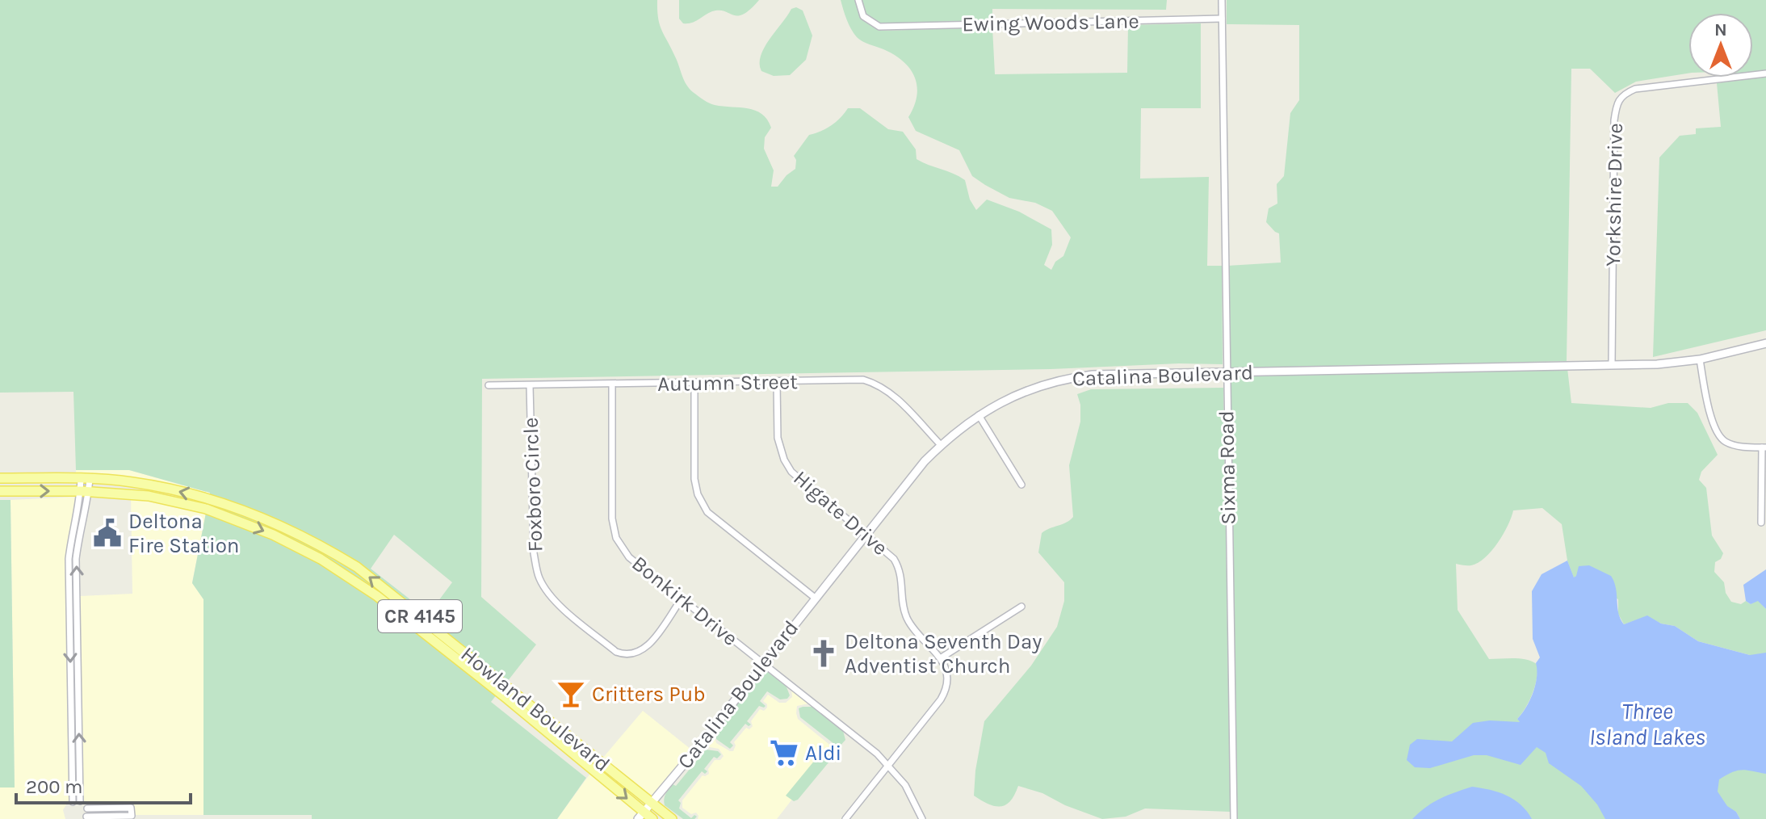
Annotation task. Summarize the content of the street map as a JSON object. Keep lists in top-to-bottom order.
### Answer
{
  "streets": {
    "main road": ["CR 4145", "Howland Boulevard"],
    "street": [
      "Ewing Woods Lane",
      "Yorkshire Drive",
      "Catalina Boulevard",
      "Autumn Street",
      "Sixma Road",
      "Foxboro Circle",
      "Higate Drive",
      "Bonkirk Drive"
    ]
  },
  "crossings": [
    ["Ewing Woods Lane", "Sixma Road"],
    ["Yorkshire Drive", "Catalina Boulevard"],
    ["Catalina Boulevard", "Autumn Street"],
    ["Catalina Boulevard", "Sixma Road"],
    ["Catalina Boulevard", "Higate Drive"],
    ["Catalina Boulevard", "Bonkirk Drive"],
    ["Catalina Boulevard", "Howland Boulevard"],
    ["Autumn Street", "Foxboro Circle"],
    ["Autumn Street", "Higate Drive"],
    ["Autumn Street", "Bonkirk Drive"],
    ["Foxboro Circle", "Bonkirk Drive"]
  ],
  "water": ["Three Island Lakes"],
  "places": {
    "public building": ["Deltona Fire Station"],
    "church": ["Deltona Seventh Day Adventist Church"],
    "bar": ["Critters Pub"],
    "supermarket": ["Aldi"]
  },
  "scale_bar": "200 m",
  "north": "top"
}
